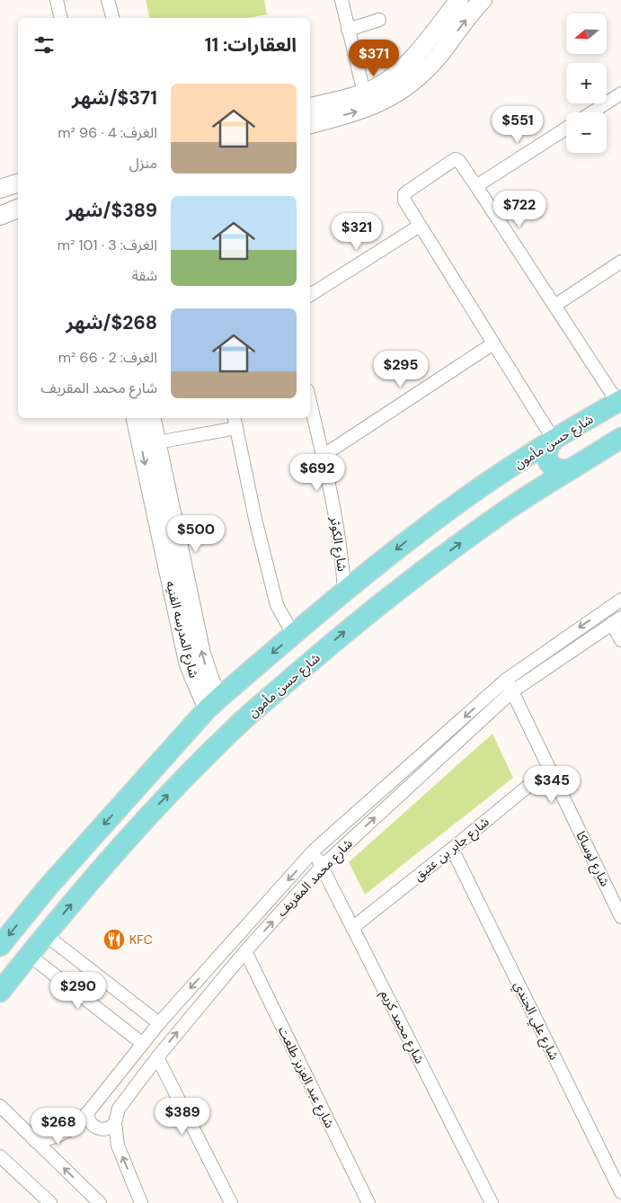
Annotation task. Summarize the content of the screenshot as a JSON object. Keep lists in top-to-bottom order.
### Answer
{
  "streets": {
    "main road": ["شارع حسن مأمون", "شارع المدرسه الفنيه"],
    "street": [
      "شارع الكوثر",
      "شارع جابر بن عتيق",
      "شارع لوساكا",
      "شارع محمد المقريف",
      "شارع علي الجندي",
      "شارع محمد كريم",
      "شارع عبد العزيز طلعت"
    ]
  },
  "crossings": [
    ["شارع حسن مأمون", "شارع الكوثر"],
    ["شارع حسن مأمون", "شارع المدرسه الفنيه"],
    ["شارع جابر بن عتيق", "شارع لوساكا"],
    ["شارع جابر بن عتيق", "شارع علي الجندي"],
    ["شارع جابر بن عتيق", "شارع محمد كريم"],
    ["شارع لوساكا", "شارع محمد المقريف"],
    ["شارع محمد المقريف", "شارع محمد كريم"],
    ["شارع محمد المقريف", "شارع عبد العزيز طلعت"]
  ],
  "places": {
    "restaurant": ["KFC"]
  },
  "north": "left",
  "page": {
    "map_buttons": ["+", "−"],
    "heading": "العقارات: 11",
    "price": [
      "$371",
      "$551",
      "$722",
      "$321",
      "$295",
      "$692",
      "$500",
      "$345",
      "$290",
      "$389",
      "$268"
    ],
    "list": [
      {
        "name": "$371/شهر",
        "note": "الغرف: 4 · 96 m² · منزل"
      },
      {
        "name": "$389/شهر",
        "note": "الغرف: 3 · 101 m² · شقة"
      },
      {
        "name": "$268/شهر",
        "note": "الغرف: 2 · 66 m² · شارع محمد المقريف"
      }
    ]
  }
}
